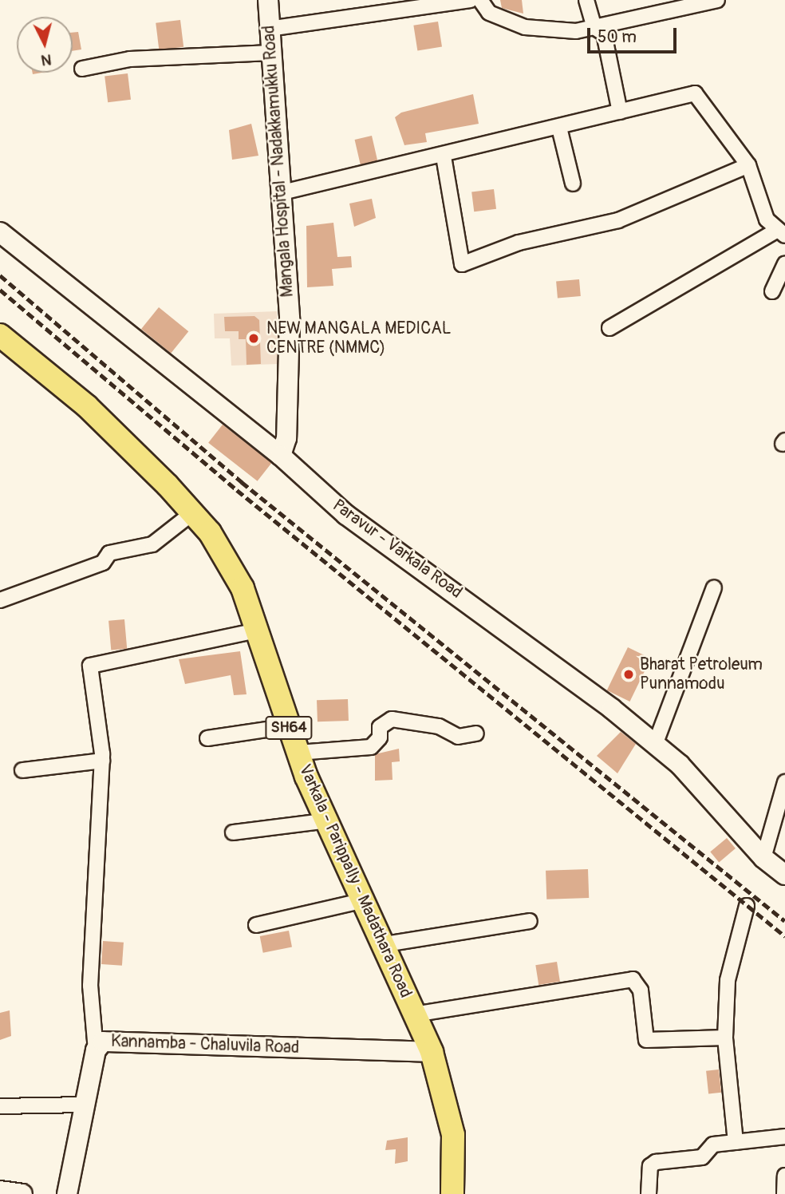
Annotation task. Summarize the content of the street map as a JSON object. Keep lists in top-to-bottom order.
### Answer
{
  "streets": {
    "main road": [
      "Mangala Hospital - Nadakkamukku Road",
      "Paravur - Varkala Road",
      "SH64",
      "Varkala - Parippally - Madathara Road",
      "Kannamba - Chaluvila Road"
    ]
  },
  "crossings": [
    ["Mangala Hospital - Nadakkamukku Road", "Paravur - Varkala Road"],
    ["Varkala - Parippally - Madathara Road", "Kannamba - Chaluvila Road"]
  ],
  "places": ["NEW MANGALA MEDICAL CENTRE (NMMC)", "Bharat Petroleum Punnamodu"],
  "scale_bar": "50 m",
  "north": "bottom"
}
